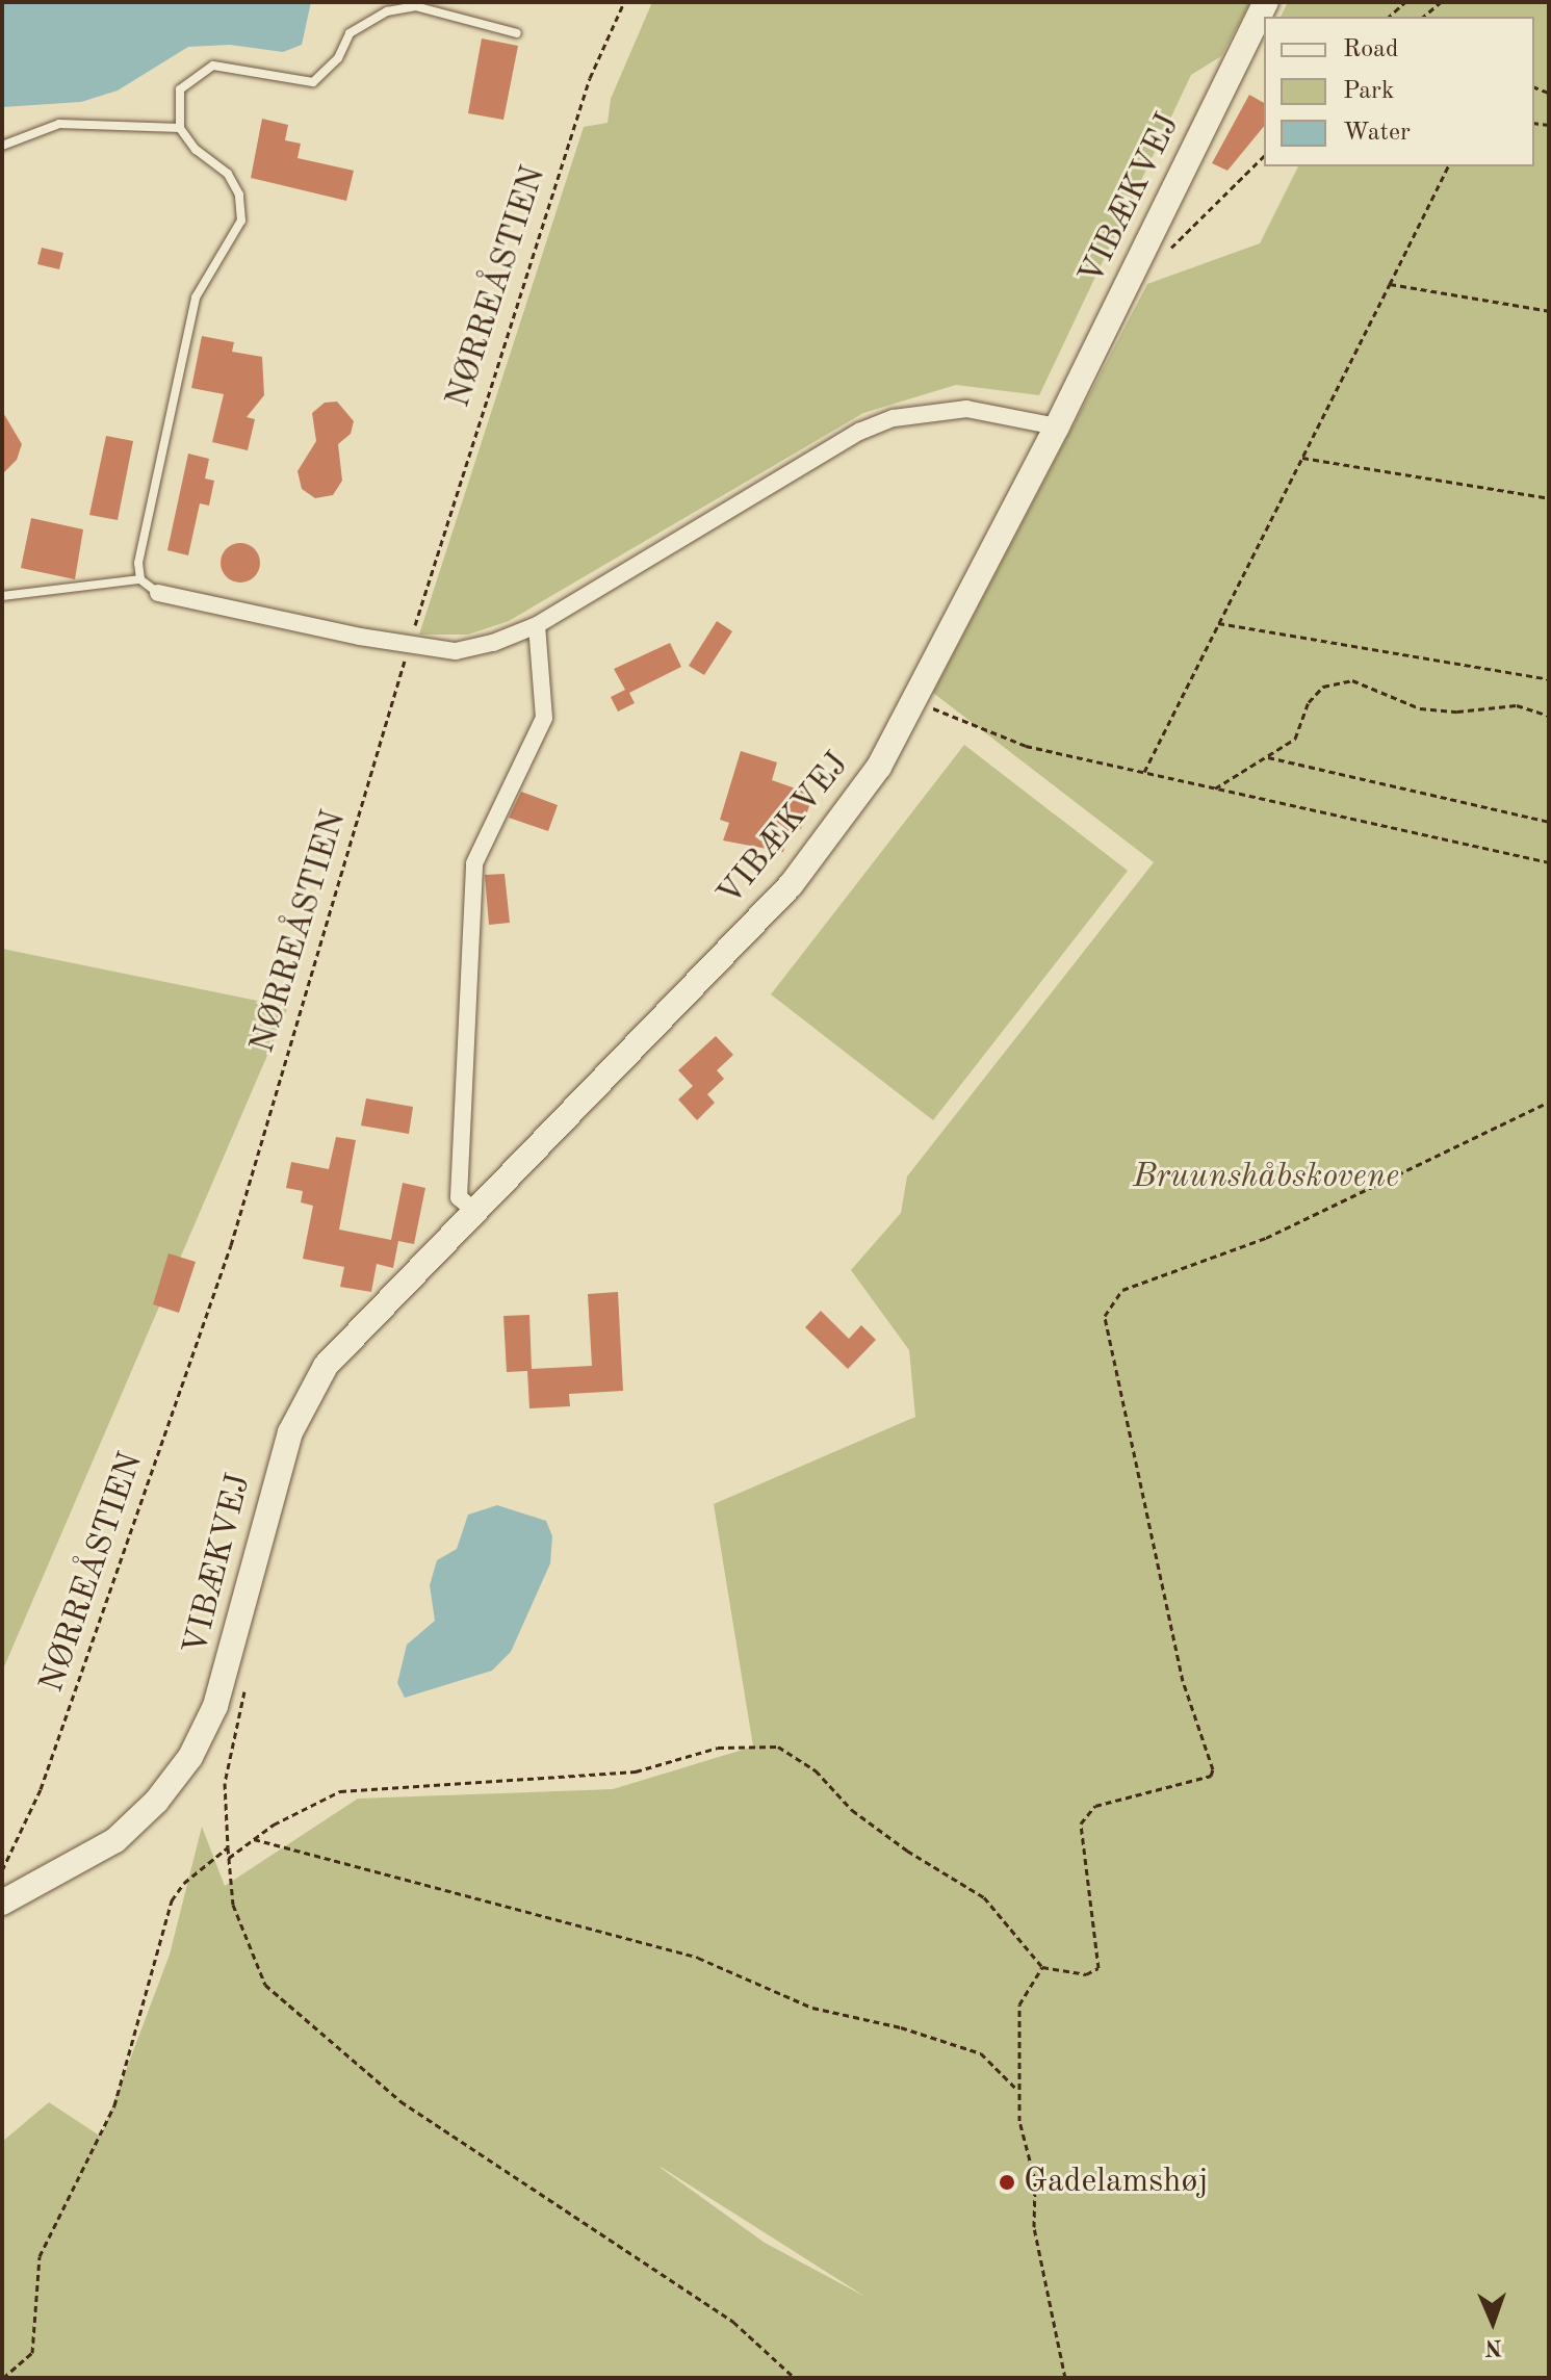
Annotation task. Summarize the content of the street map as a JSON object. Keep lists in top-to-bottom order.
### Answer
{
  "streets": {
    "street": ["VIBÆKVEJ"],
    "path": ["NØRREÅSTIEN"]
  },
  "parks": ["Bruunshåbskovene"],
  "places": ["Gadelamshøj"],
  "legend": ["Road", "Park", "Water"],
  "north": "bottom"
}
